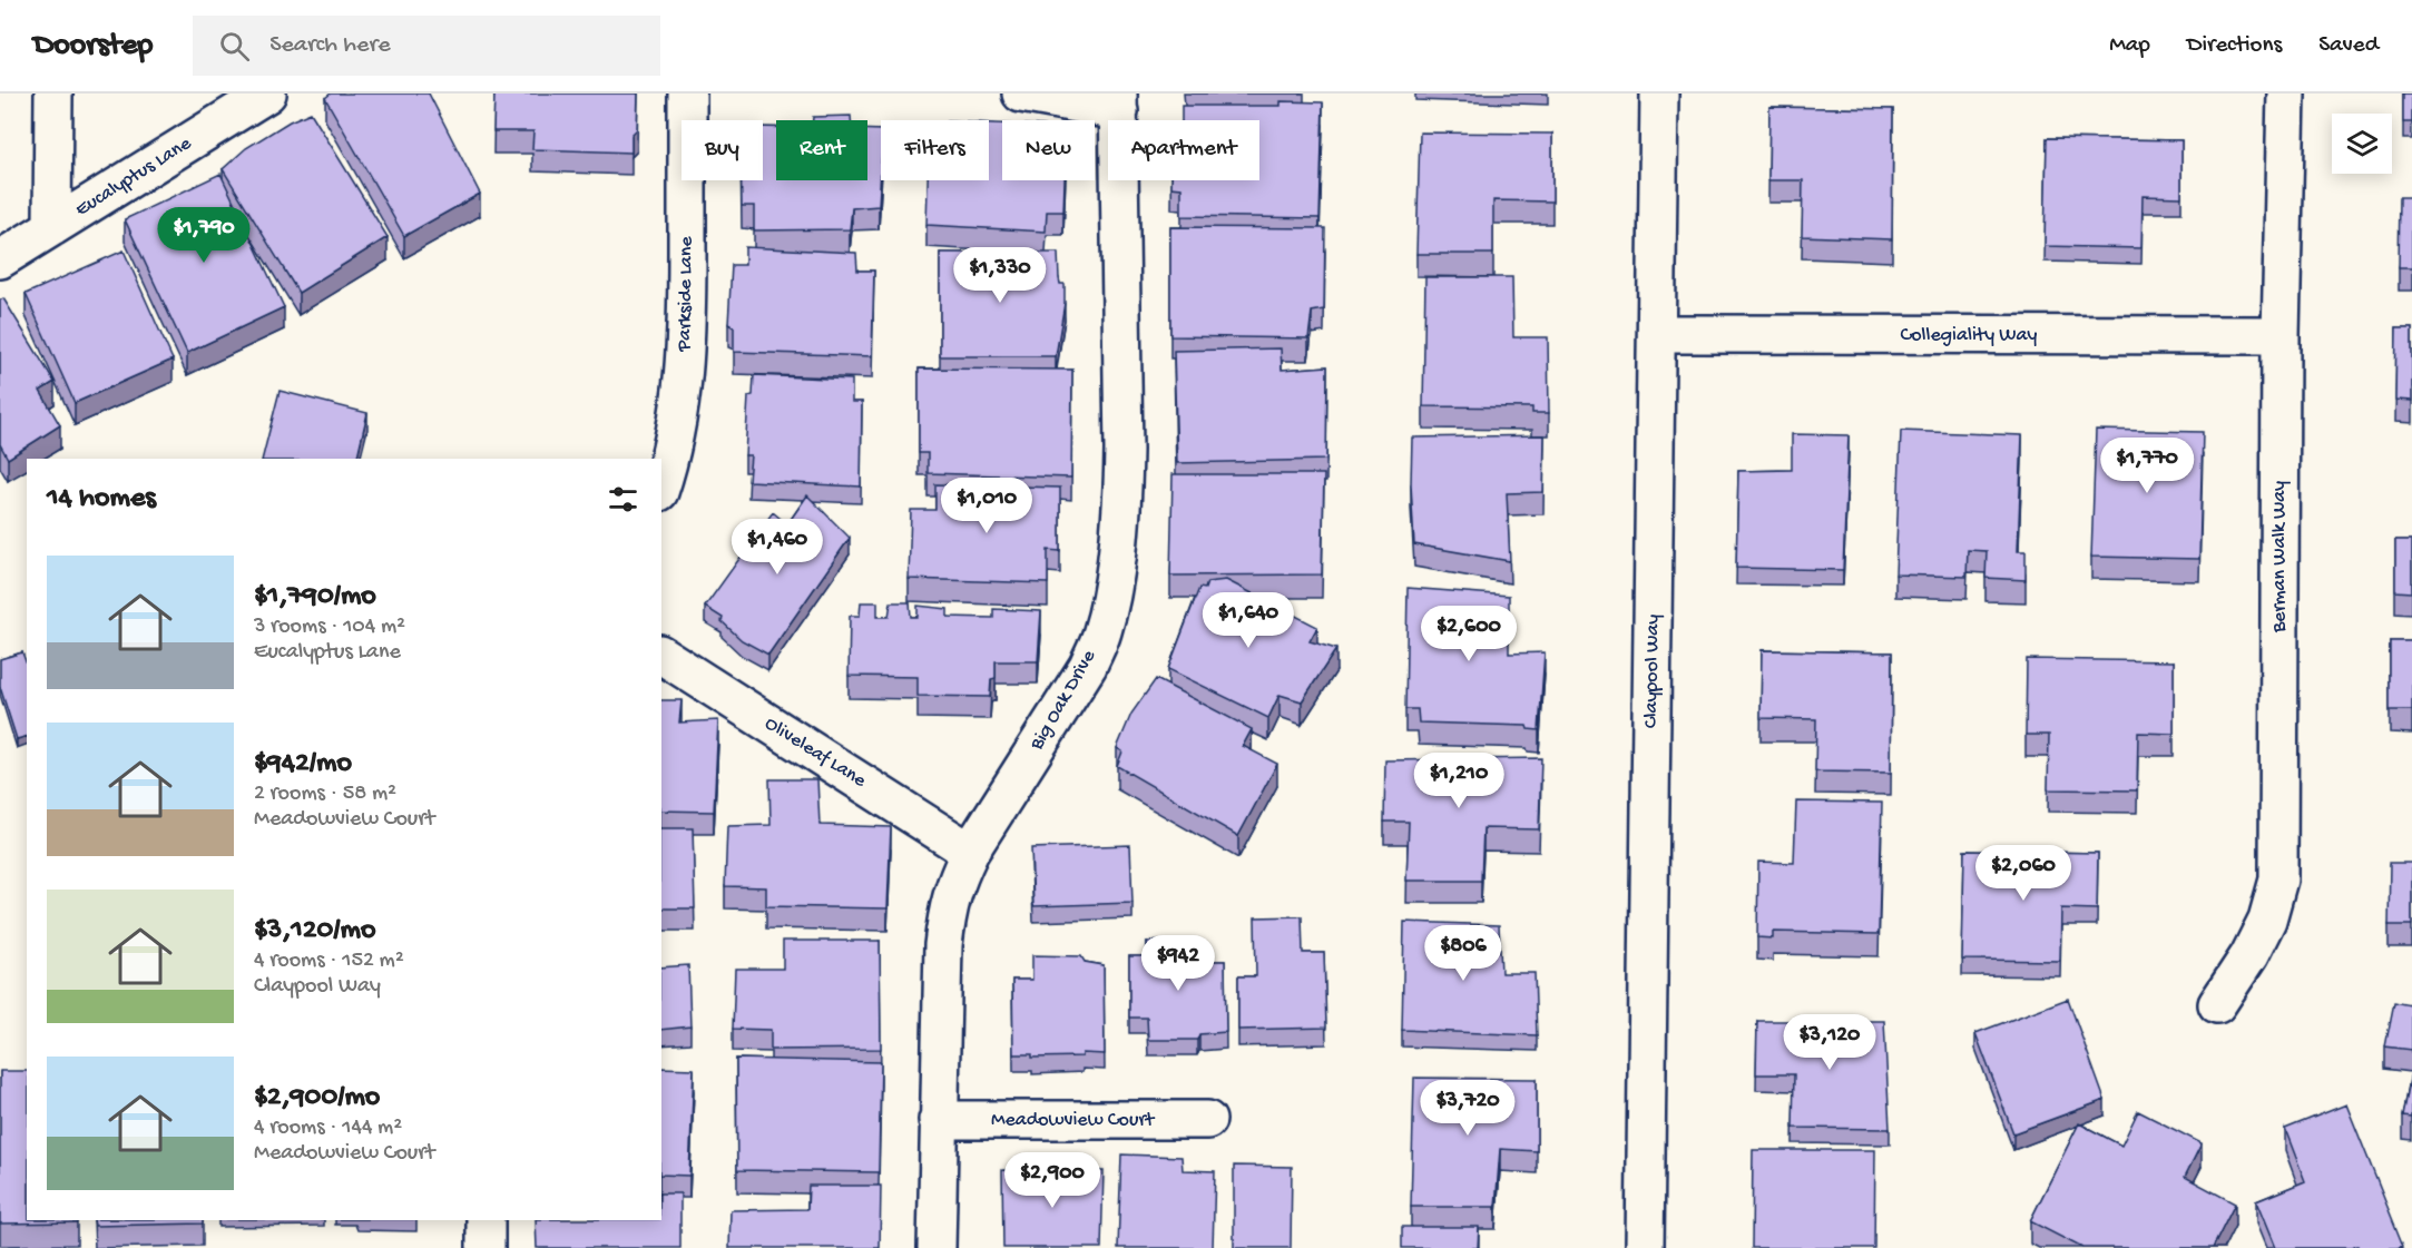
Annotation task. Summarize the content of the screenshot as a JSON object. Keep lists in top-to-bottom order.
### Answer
{
  "streets": {
    "street": [
      "Eucalyptus Lane",
      "Parkside Lane",
      "Collegiality Way",
      "Berman Walk Way",
      "Claypool Way",
      "Big Oak Drive",
      "Oliveleaf Lane",
      "Meadowview Court"
    ]
  },
  "crossings": [
    ["Collegiality Way", "Berman Walk Way"],
    ["Collegiality Way", "Claypool Way"],
    ["Big Oak Drive", "Oliveleaf Lane"],
    ["Big Oak Drive", "Meadowview Court"]
  ],
  "page": {
    "header": "Doorstep",
    "search": "Search here",
    "nav": ["Map", "Directions", "Saved"],
    "chip": [
      "Buy",
      "Rent",
      "Filters",
      "New",
      "Apartment"
    ],
    "price": [
      "$1,790",
      "$1,330",
      "$1,770",
      "$1,010",
      "$1,460",
      "$1,640",
      "$2,600",
      "$1,210",
      "$2,060",
      "$806",
      "$942",
      "$3,120",
      "$3,720",
      "$2,900"
    ],
    "heading": "14 homes",
    "list": [
      {
        "name": "$1,790/mo",
        "note": "3 rooms · 104 m² · Eucalyptus Lane"
      },
      {
        "name": "$942/mo",
        "note": "2 rooms · 58 m² · Meadowview Court"
      },
      {
        "name": "$3,120/mo",
        "note": "4 rooms · 152 m² · Claypool Way"
      },
      {
        "name": "$2,900/mo",
        "note": "4 rooms · 144 m² · Meadowview Court"
      }
    ]
  }
}
